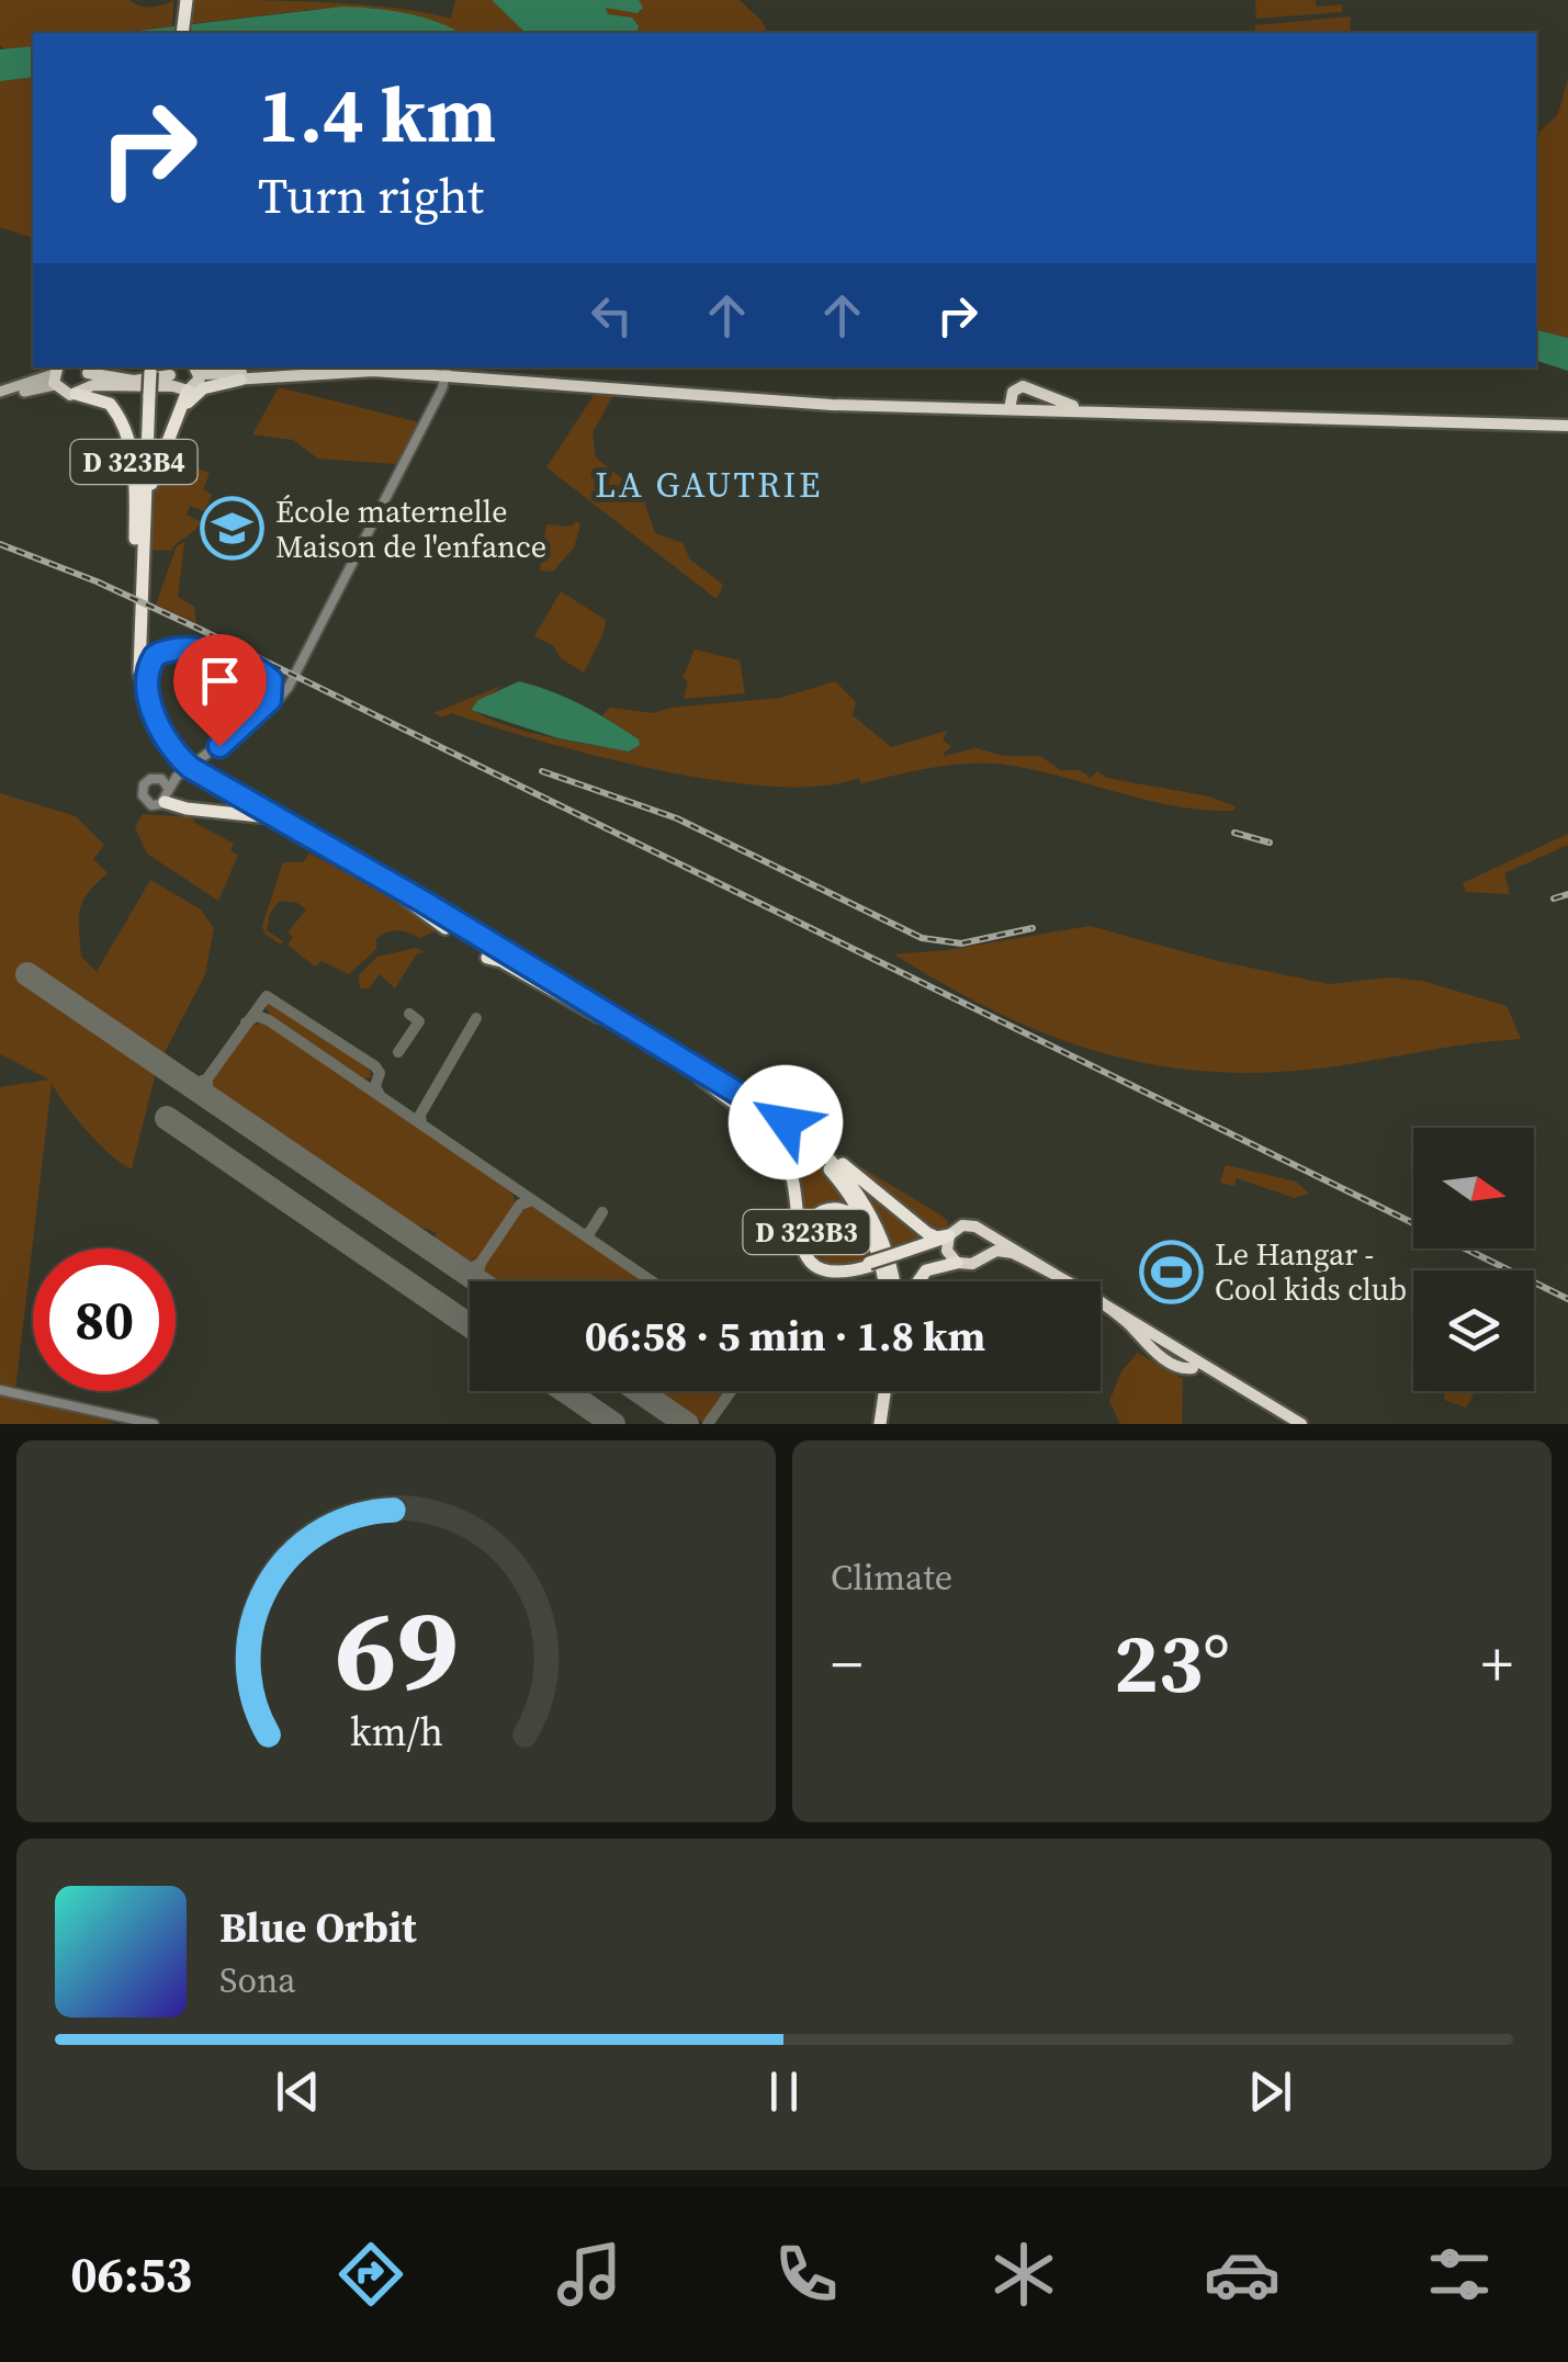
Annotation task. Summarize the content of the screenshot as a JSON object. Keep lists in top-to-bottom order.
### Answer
{
  "streets": {
    "highway": ["D 323B4", "D 323B3"]
  },
  "districts": ["LA GAUTRIE"],
  "places": {
    "school or university": ["École maternelle Maison de l'enfance"],
    "sports": ["Le Hangar - Cool kids club"]
  },
  "north": "right",
  "page": {
    "turn": ["1.4 km", "Turn right"],
    "limit": "80",
    "trip": "06:58 · 5 min · 1.8 km",
    "tile": "Climate",
    "heat": ["−", "23°", "+"],
    "song": ["Blue Orbit", "Sona"],
    "tabs": "06:53",
    "gauge": ["69", "km/h"]
  }
}
